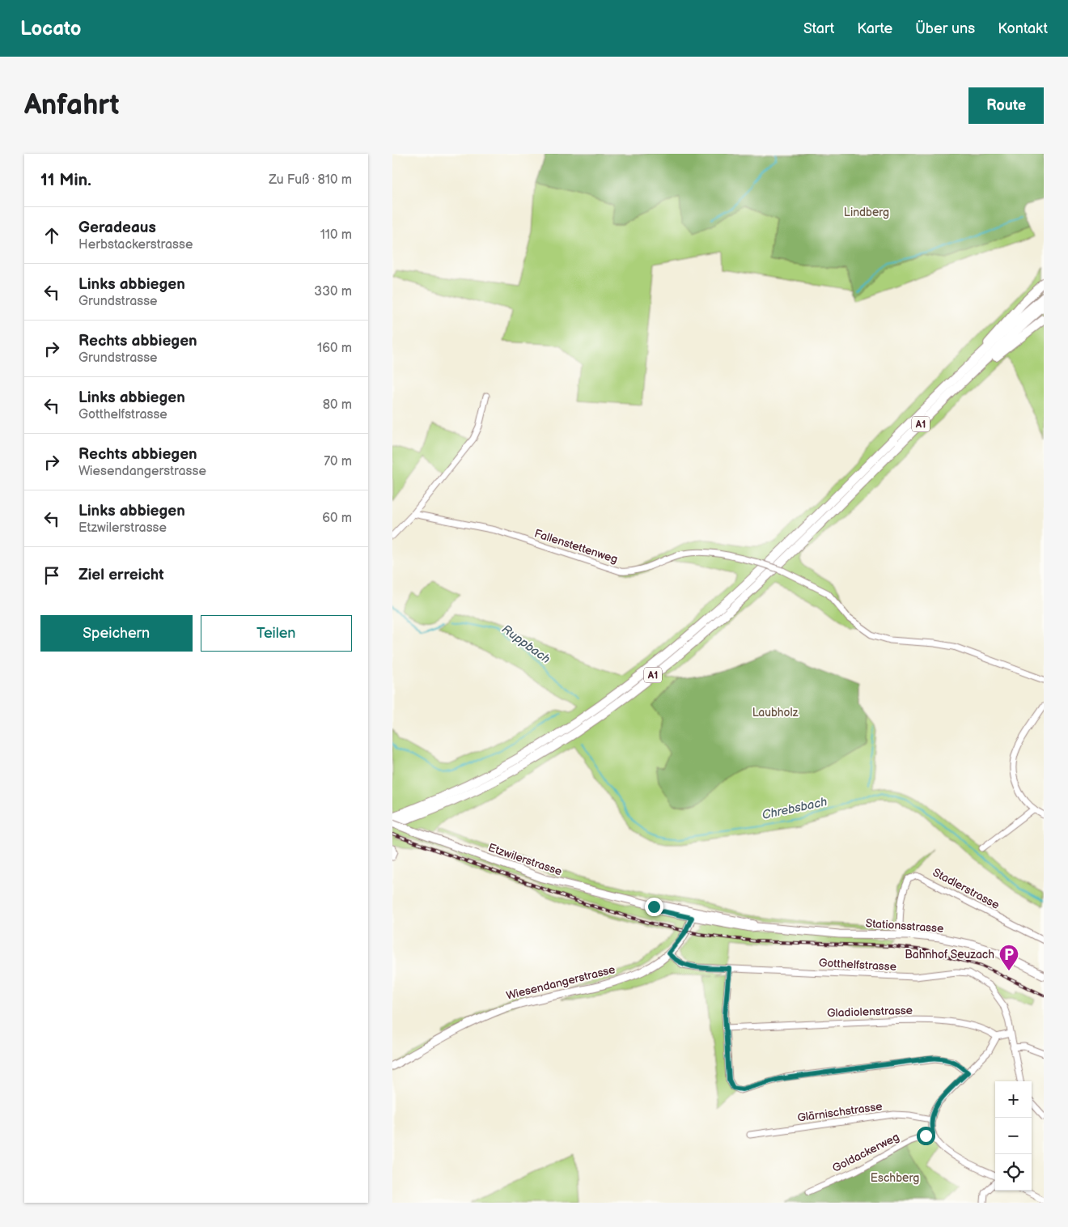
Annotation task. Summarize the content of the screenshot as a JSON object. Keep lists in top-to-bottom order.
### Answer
{
  "streets": {
    "highway": ["A1"],
    "main road": ["Etzwilerstrasse", "Stationsstrasse", "Wiesendangerstrasse"],
    "street": [
      "Fallenstettenweg",
      "Stadlerstrasse",
      "Gotthelfstrasse",
      "Gladiolenstrasse",
      "Glärnischstrasse",
      "Goldackerweg"
    ]
  },
  "crossings": [
    ["A1", "Etzwilerstrasse"],
    ["Etzwilerstrasse", "Stationsstrasse"],
    ["Etzwilerstrasse", "Wiesendangerstrasse"],
    ["Stadlerstrasse", "Stationsstrasse"],
    ["Gotthelfstrasse", "Wiesendangerstrasse"]
  ],
  "water": ["Ruppbach", "Chrebsbach"],
  "parks": ["Lindberg", "Laubholz", "Eschberg"],
  "places": {
    "parking": ["Bahnhof Seuzach"]
  },
  "page": {
    "header": "Locato",
    "nav": [
      "Start",
      "Karte",
      "Über uns",
      "Kontakt"
    ],
    "buttons": [
      "Route",
      ["Speichern", "Teilen"]
    ],
    "title": "Anfahrt",
    "heading": ["11 Min.", "Zu Fuß · 810 m"],
    "list": [
      ["Geradeaus", "Herbstackerstrasse", "110 m"],
      ["Links abbiegen", "Grundstrasse", "330 m"],
      ["Rechts abbiegen", "Grundstrasse", "160 m"],
      ["Links abbiegen", "Gotthelfstrasse", "80 m"],
      ["Rechts abbiegen", "Wiesendangerstrasse", "70 m"],
      ["Links abbiegen", "Etzwilerstrasse", "60 m"],
      "Ziel erreicht"
    ],
    "map_buttons": ["+", "−"]
  }
}
